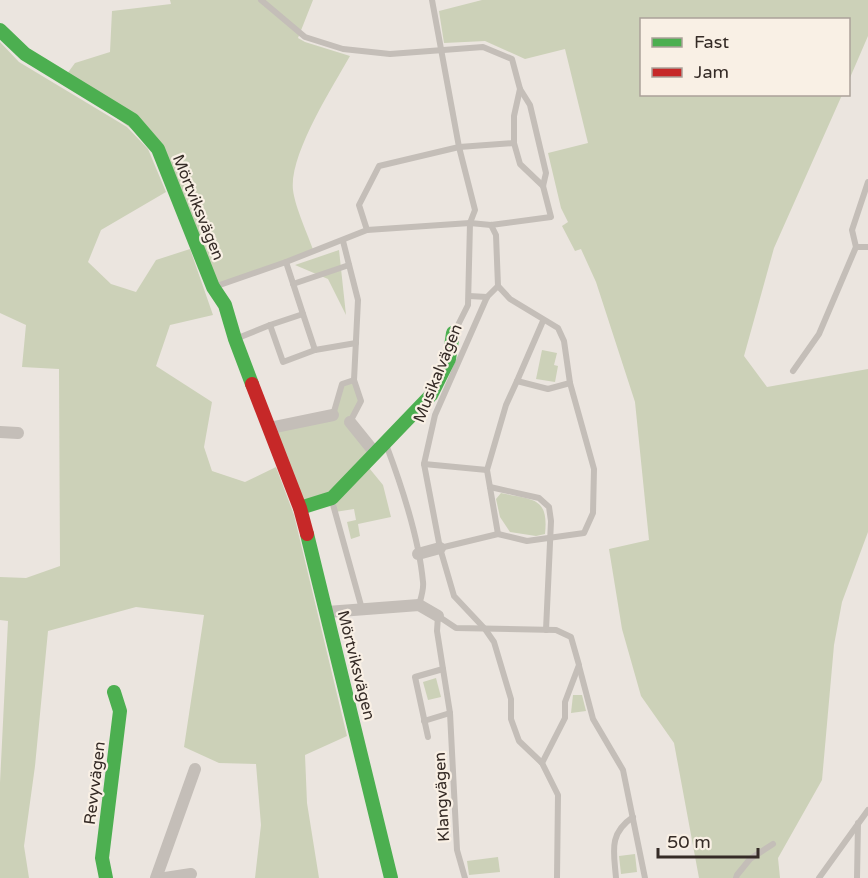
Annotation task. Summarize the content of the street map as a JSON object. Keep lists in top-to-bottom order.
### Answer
{
  "streets": {
    "street": ["Mörtviksvägen", "Musikalvägen", "Revyvägen"],
    "lane": ["Klangvägen"]
  },
  "crossings": [
    ["Mörtviksvägen", "Musikalvägen"]
  ],
  "legend": ["Fast", "Jam"],
  "scale_bar": "50 m"
}
